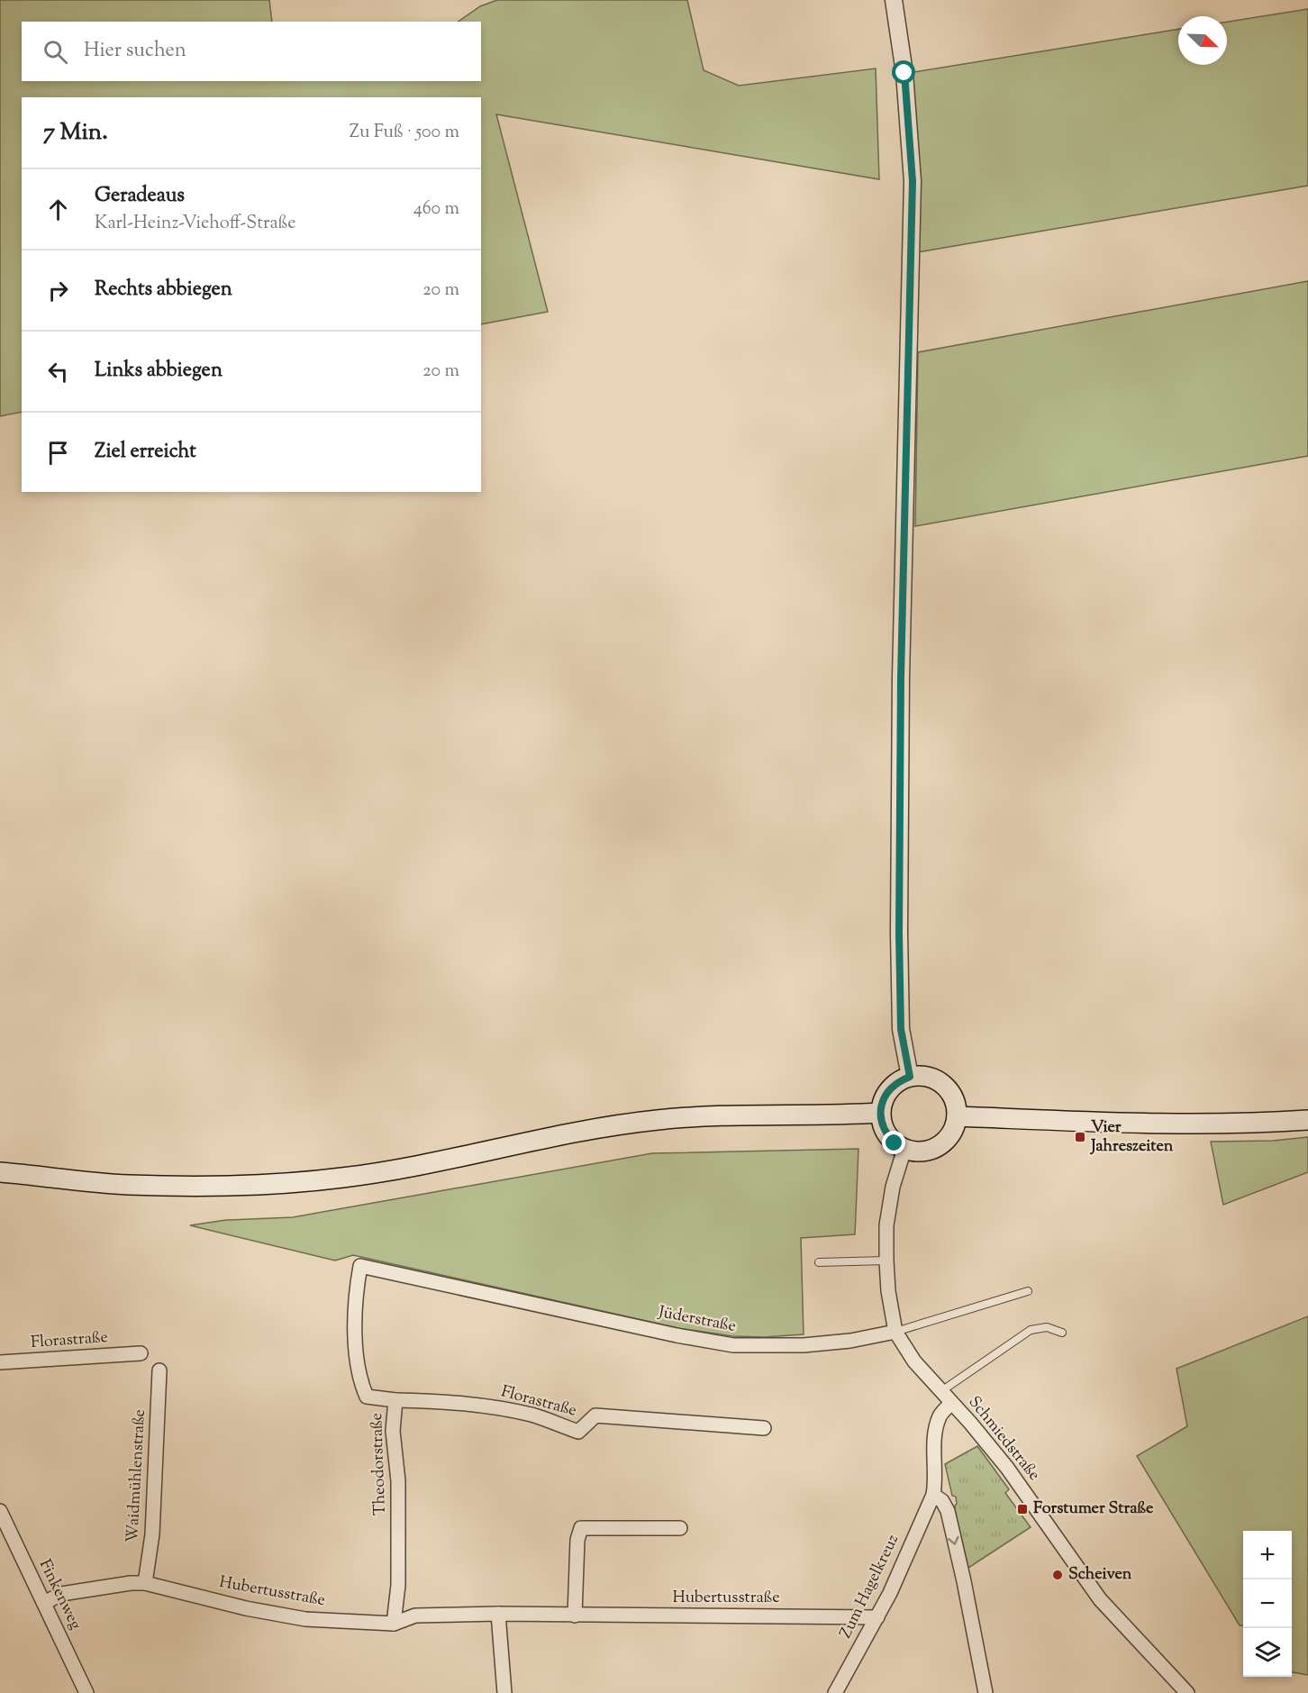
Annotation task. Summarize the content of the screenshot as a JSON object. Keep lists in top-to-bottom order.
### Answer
{
  "streets": {
    "street": [
      "Jüderstraße",
      "Florastraße",
      "Schmiedstraße",
      "Theodorstraße",
      "Waidmühlenstraße",
      "Zum Hagelkreuz",
      "Hubertusstraße",
      "Finkenweg"
    ]
  },
  "crossings": [
    ["Jüderstraße", "Schmiedstraße"],
    ["Jüderstraße", "Theodorstraße"],
    ["Florastraße", "Theodorstraße"],
    ["Theodorstraße", "Hubertusstraße"],
    ["Waidmühlenstraße", "Hubertusstraße"],
    ["Zum Hagelkreuz", "Hubertusstraße"],
    ["Hubertusstraße", "Finkenweg"]
  ],
  "places": {
    "transit": ["Vier Jahreszeiten", "Forstumer Straße"],
    "other": ["Scheiven"]
  },
  "north": "bottom right",
  "page": {
    "search": "Hier suchen",
    "heading": ["7 Min.", "Zu Fuß · 500 m"],
    "list": [
      ["Geradeaus", "Karl-Heinz-Viehoff-Straße", "460 m"],
      ["Rechts abbiegen", "20 m"],
      ["Links abbiegen", "20 m"],
      "Ziel erreicht"
    ],
    "map_buttons": ["+", "−"]
  }
}
